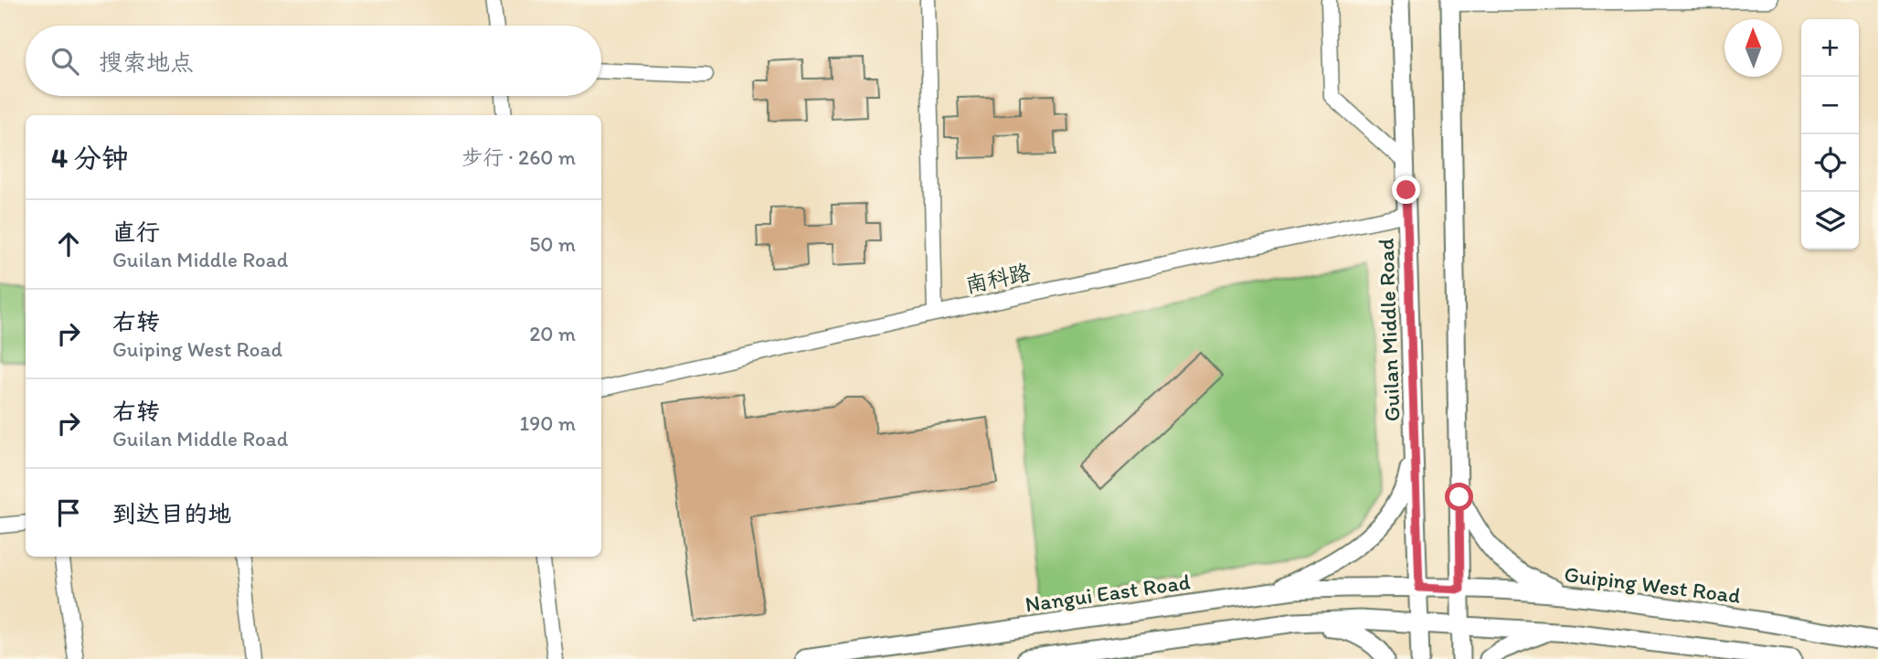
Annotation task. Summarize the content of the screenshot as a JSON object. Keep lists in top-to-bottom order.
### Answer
{
  "streets": {
    "main road": ["Guilan Middle Road", "Guiping West Road", "Nangui East Road"],
    "street": ["南科路"]
  },
  "crossings": [
    ["南科路", "Guilan Middle Road"],
    ["Guilan Middle Road", "Guiping West Road"],
    ["Guilan Middle Road", "Nangui East Road"],
    ["Guiping West Road", "Nangui East Road"]
  ],
  "north": "top",
  "page": {
    "map_buttons": ["+", "−"],
    "search": "搜索地点",
    "heading": ["4 分钟", "步行 · 260 m"],
    "list": [
      ["直行", "Guilan Middle Road", "50 m"],
      ["右转", "Guiping West Road", "20 m"],
      ["右转", "Guilan Middle Road", "190 m"],
      "到达目的地"
    ]
  }
}
